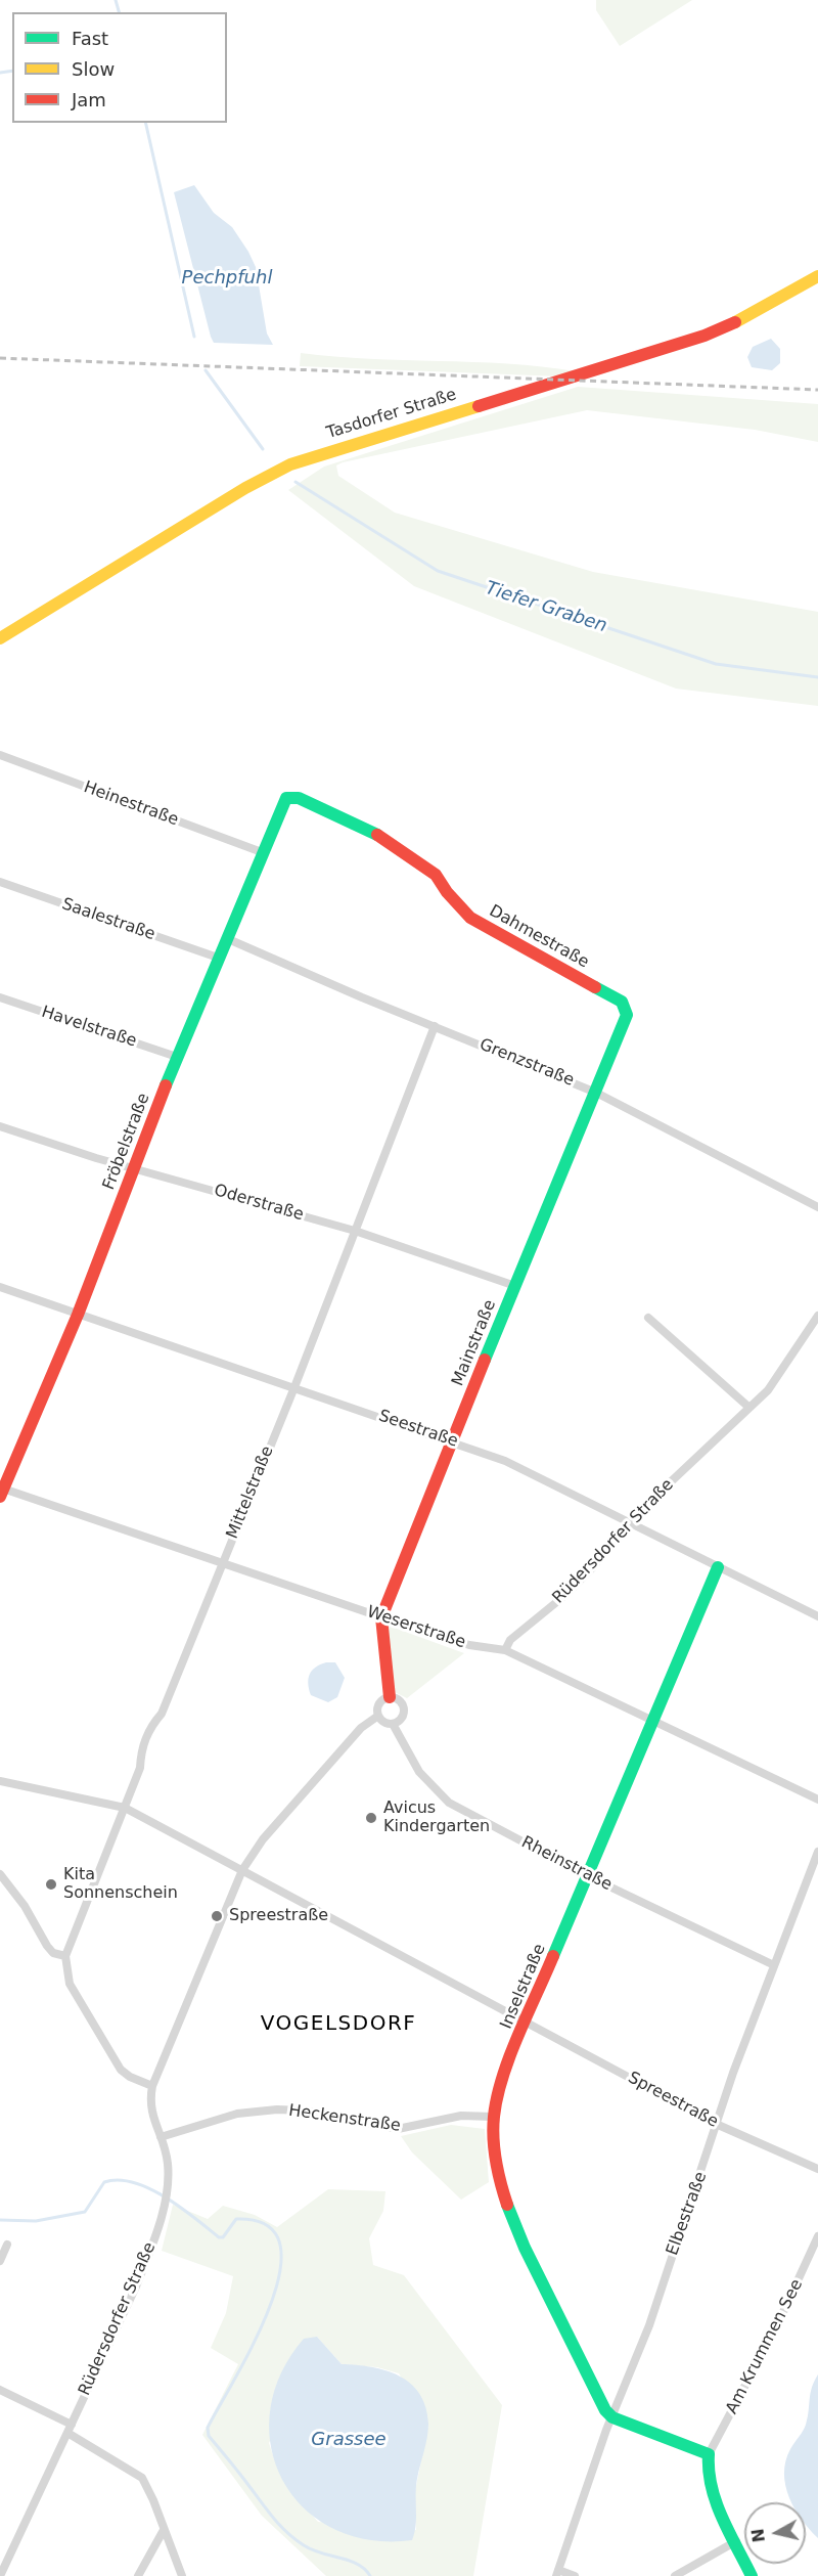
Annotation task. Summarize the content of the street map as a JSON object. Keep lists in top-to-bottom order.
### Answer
{
  "streets": {
    "street": [
      "Tasdorfer Straße",
      "Heinestraße",
      "Saalestraße",
      "Dahmestraße",
      "Havelstraße",
      "Grenzstraße",
      "Fröbelstraße",
      "Oderstraße",
      "Mainstraße",
      "Seestraße",
      "Mittelstraße",
      "Rüdersdorfer Straße",
      "Weserstraße",
      "Rheinstraße",
      "Inselstraße",
      "Spreestraße",
      "Heckenstraße",
      "Elbestraße",
      "Am Krummen See"
    ]
  },
  "crossings": [
    ["Heinestraße", "Fröbelstraße"],
    ["Saalestraße", "Fröbelstraße"],
    ["Dahmestraße", "Fröbelstraße"],
    ["Dahmestraße", "Mainstraße"],
    ["Havelstraße", "Fröbelstraße"],
    ["Grenzstraße", "Fröbelstraße"],
    ["Grenzstraße", "Mainstraße"],
    ["Grenzstraße", "Mittelstraße"],
    ["Fröbelstraße", "Oderstraße"],
    ["Fröbelstraße", "Seestraße"],
    ["Fröbelstraße", "Weserstraße"],
    ["Oderstraße", "Mainstraße"],
    ["Oderstraße", "Mittelstraße"],
    ["Mainstraße", "Seestraße"],
    ["Mainstraße", "Rüdersdorfer Straße"],
    ["Mainstraße", "Weserstraße"],
    ["Mainstraße", "Rheinstraße"],
    ["Seestraße", "Mittelstraße"],
    ["Seestraße", "Rüdersdorfer Straße"],
    ["Seestraße", "Inselstraße"],
    ["Mittelstraße", "Weserstraße"],
    ["Mittelstraße", "Spreestraße"],
    ["Rüdersdorfer Straße", "Weserstraße"],
    ["Rüdersdorfer Straße", "Rheinstraße"],
    ["Rüdersdorfer Straße", "Spreestraße"],
    ["Rüdersdorfer Straße", "Heckenstraße"],
    ["Weserstraße", "Inselstraße"],
    ["Rheinstraße", "Inselstraße"],
    ["Rheinstraße", "Elbestraße"],
    ["Inselstraße", "Spreestraße"],
    ["Inselstraße", "Heckenstraße"],
    ["Inselstraße", "Elbestraße"],
    ["Spreestraße", "Elbestraße"]
  ],
  "districts": ["VOGELSDORF"],
  "water": ["Pechpfuhl", "Tiefer Graben", "Grassee"],
  "places": ["Avicus Kindergarten", "Kita Sonnenschein", "Spreestraße"],
  "legend": ["Fast", "Slow", "Jam"],
  "north": "left"
}
